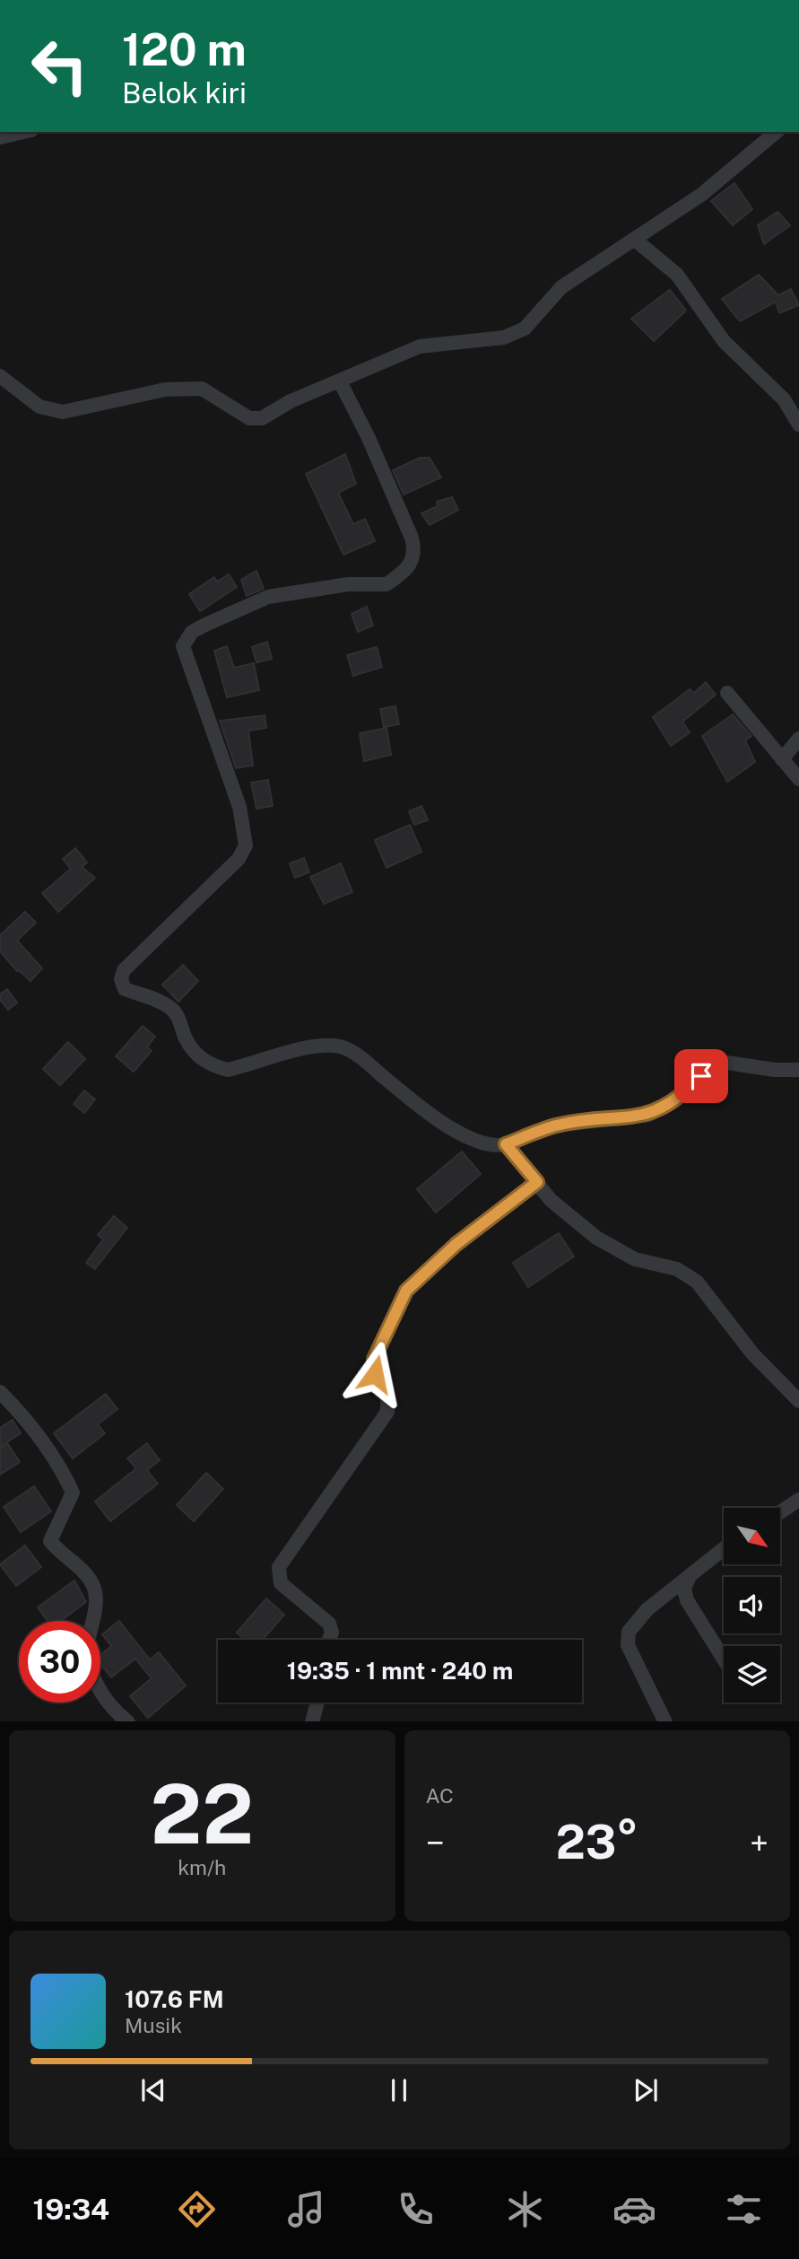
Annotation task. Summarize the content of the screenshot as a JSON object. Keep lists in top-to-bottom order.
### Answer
{
  "north": "bottom right",
  "page": {
    "turn": ["120 m", "Belok kiri"],
    "limit": "30",
    "trip": "19:35 · 1 mnt · 240 m",
    "tile": [
      ["22", "km/h"],
      "AC"
    ],
    "heat": ["−", "23°", "+"],
    "song": ["107.6 FM", "Musik"],
    "tabs": "19:34"
  }
}
